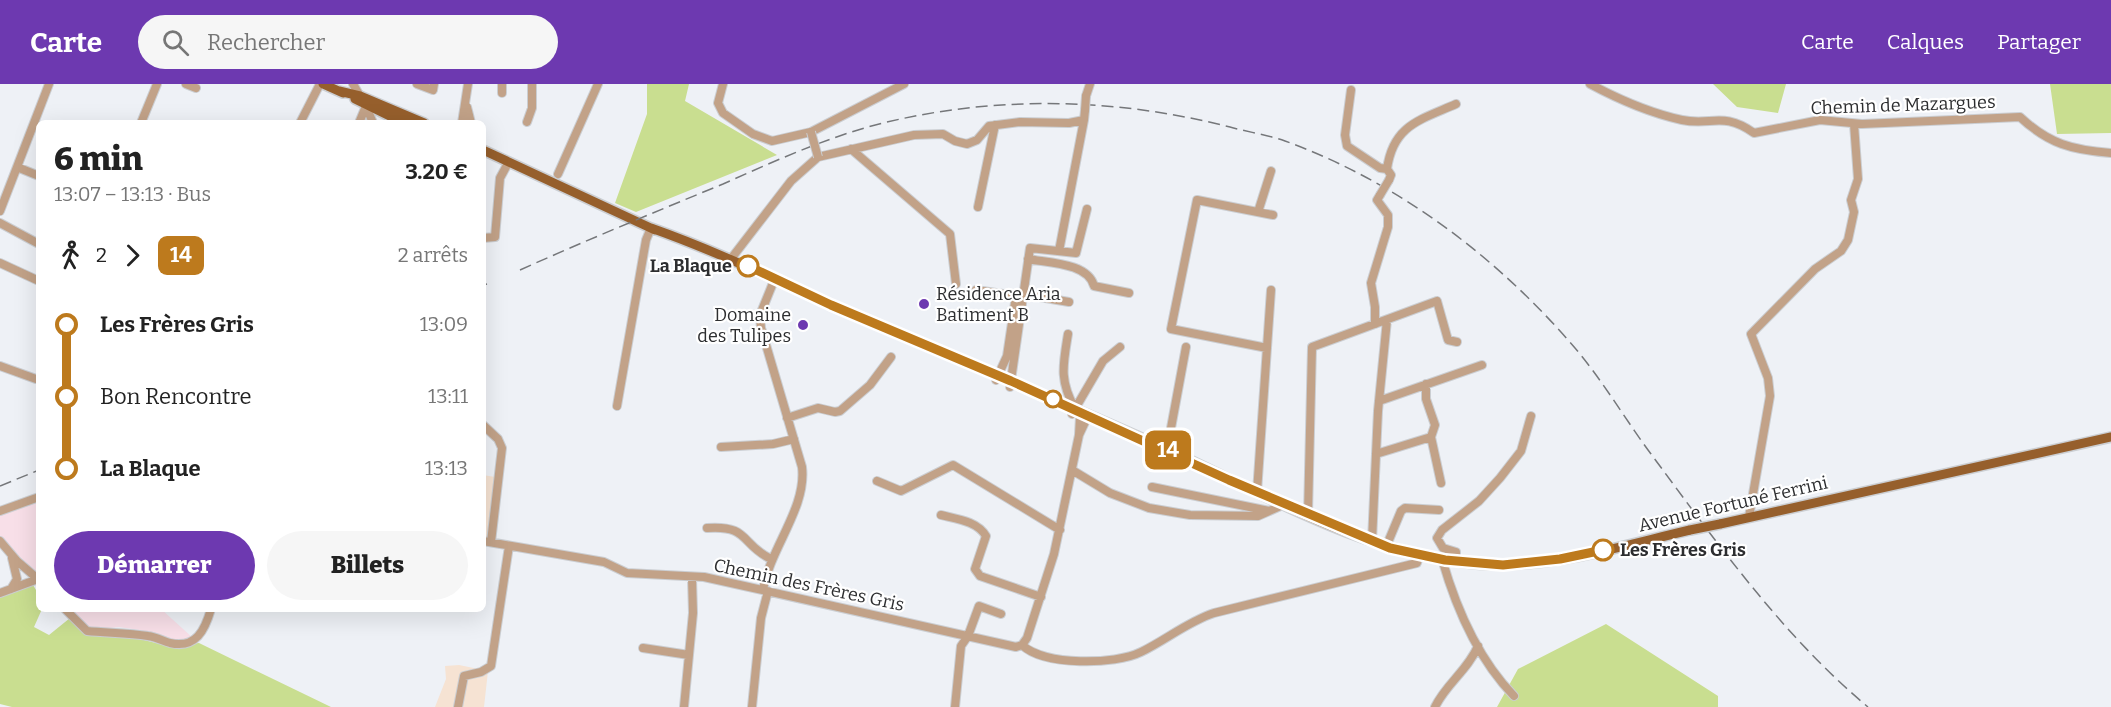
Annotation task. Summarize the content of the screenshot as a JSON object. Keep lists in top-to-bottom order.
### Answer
{
  "streets": {
    "main road": ["Avenue Fortuné Ferrini"],
    "street": ["Chemin de Mazargues", "Chemin des Frères Gris"]
  },
  "crossings": [
    ["Avenue Fortuné Ferrini", "Chemin des Frères Gris"]
  ],
  "places": [
    "La Blaque",
    "Résidence Aria Batiment B",
    "Domaine des Tulipes",
    "Les Frères Gris"
  ],
  "lines": ["bus line 14"],
  "page": {
    "header": "Carte",
    "search": "Rechercher",
    "nav": ["Carte", "Calques", "Partager"],
    "on_map": "14",
    "heading": ["6 min", "13:07 – 13:13 · Bus", "3.20 €"],
    "legs": ["2", "14", "2 arrêts"],
    "list": [
      {
        "name": "Les Frères Gris",
        "value": "13:09"
      },
      {
        "name": "Bon Rencontre",
        "value": "13:11"
      },
      {
        "name": "La Blaque",
        "value": "13:13"
      }
    ],
    "buttons": ["Démarrer", "Billets"]
  }
}
